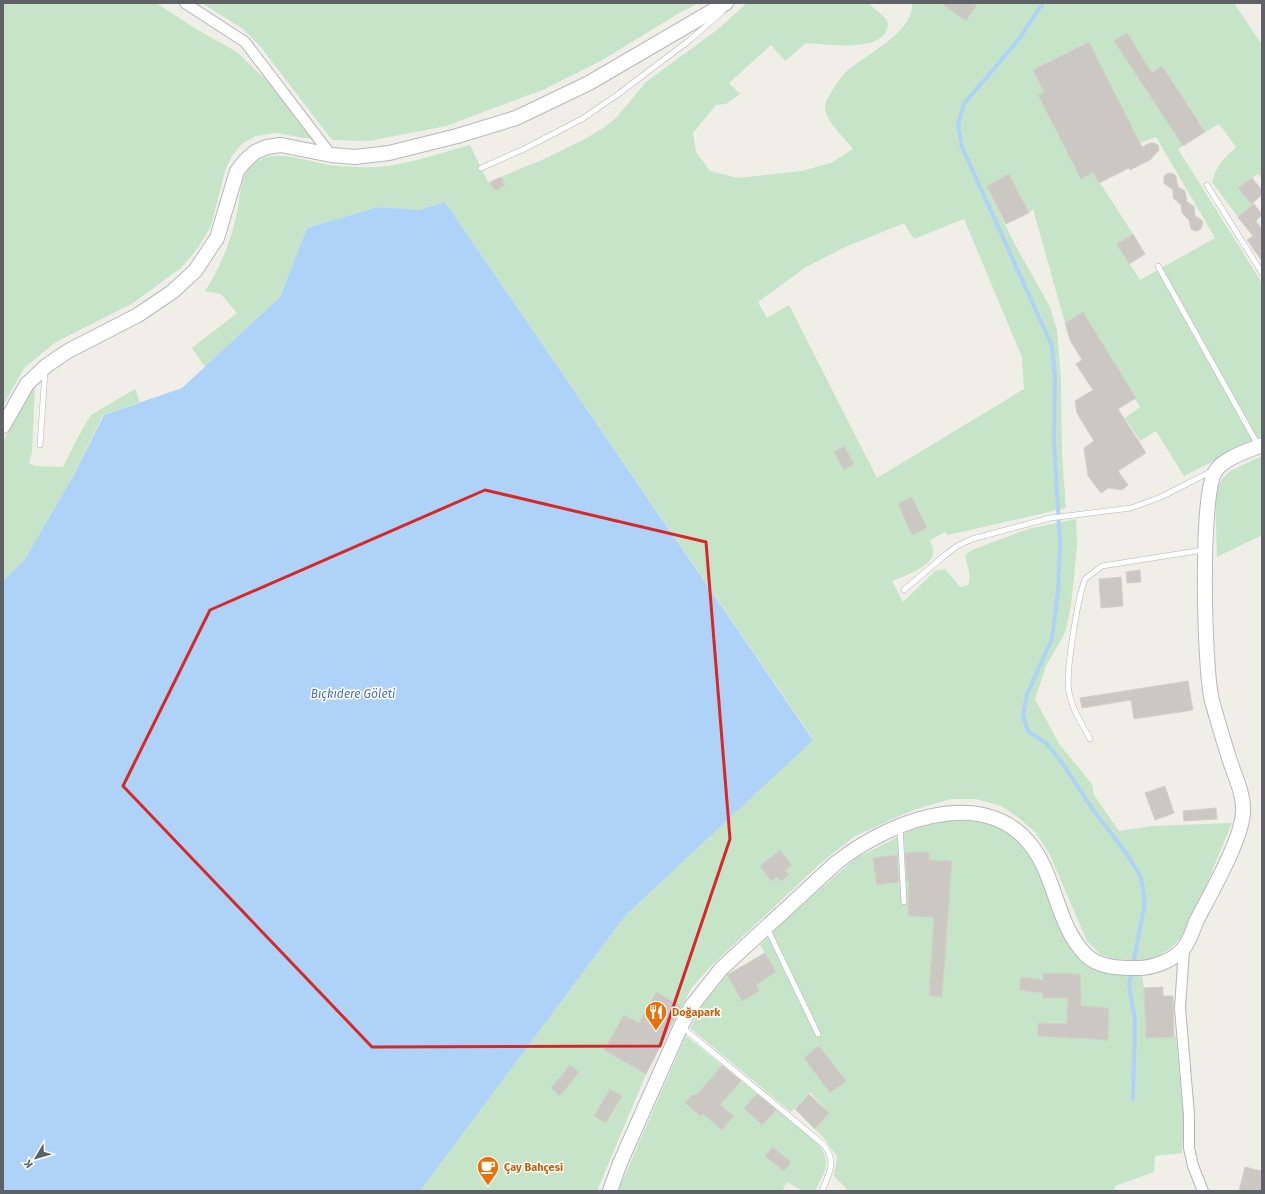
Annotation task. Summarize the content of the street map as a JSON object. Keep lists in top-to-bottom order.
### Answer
{
  "water": ["Bıçkıdere Göleti"],
  "places": {
    "restaurant": ["Doğapark"],
    "cafe": ["Çay Bahçesi"]
  },
  "north": "bottom left"
}
